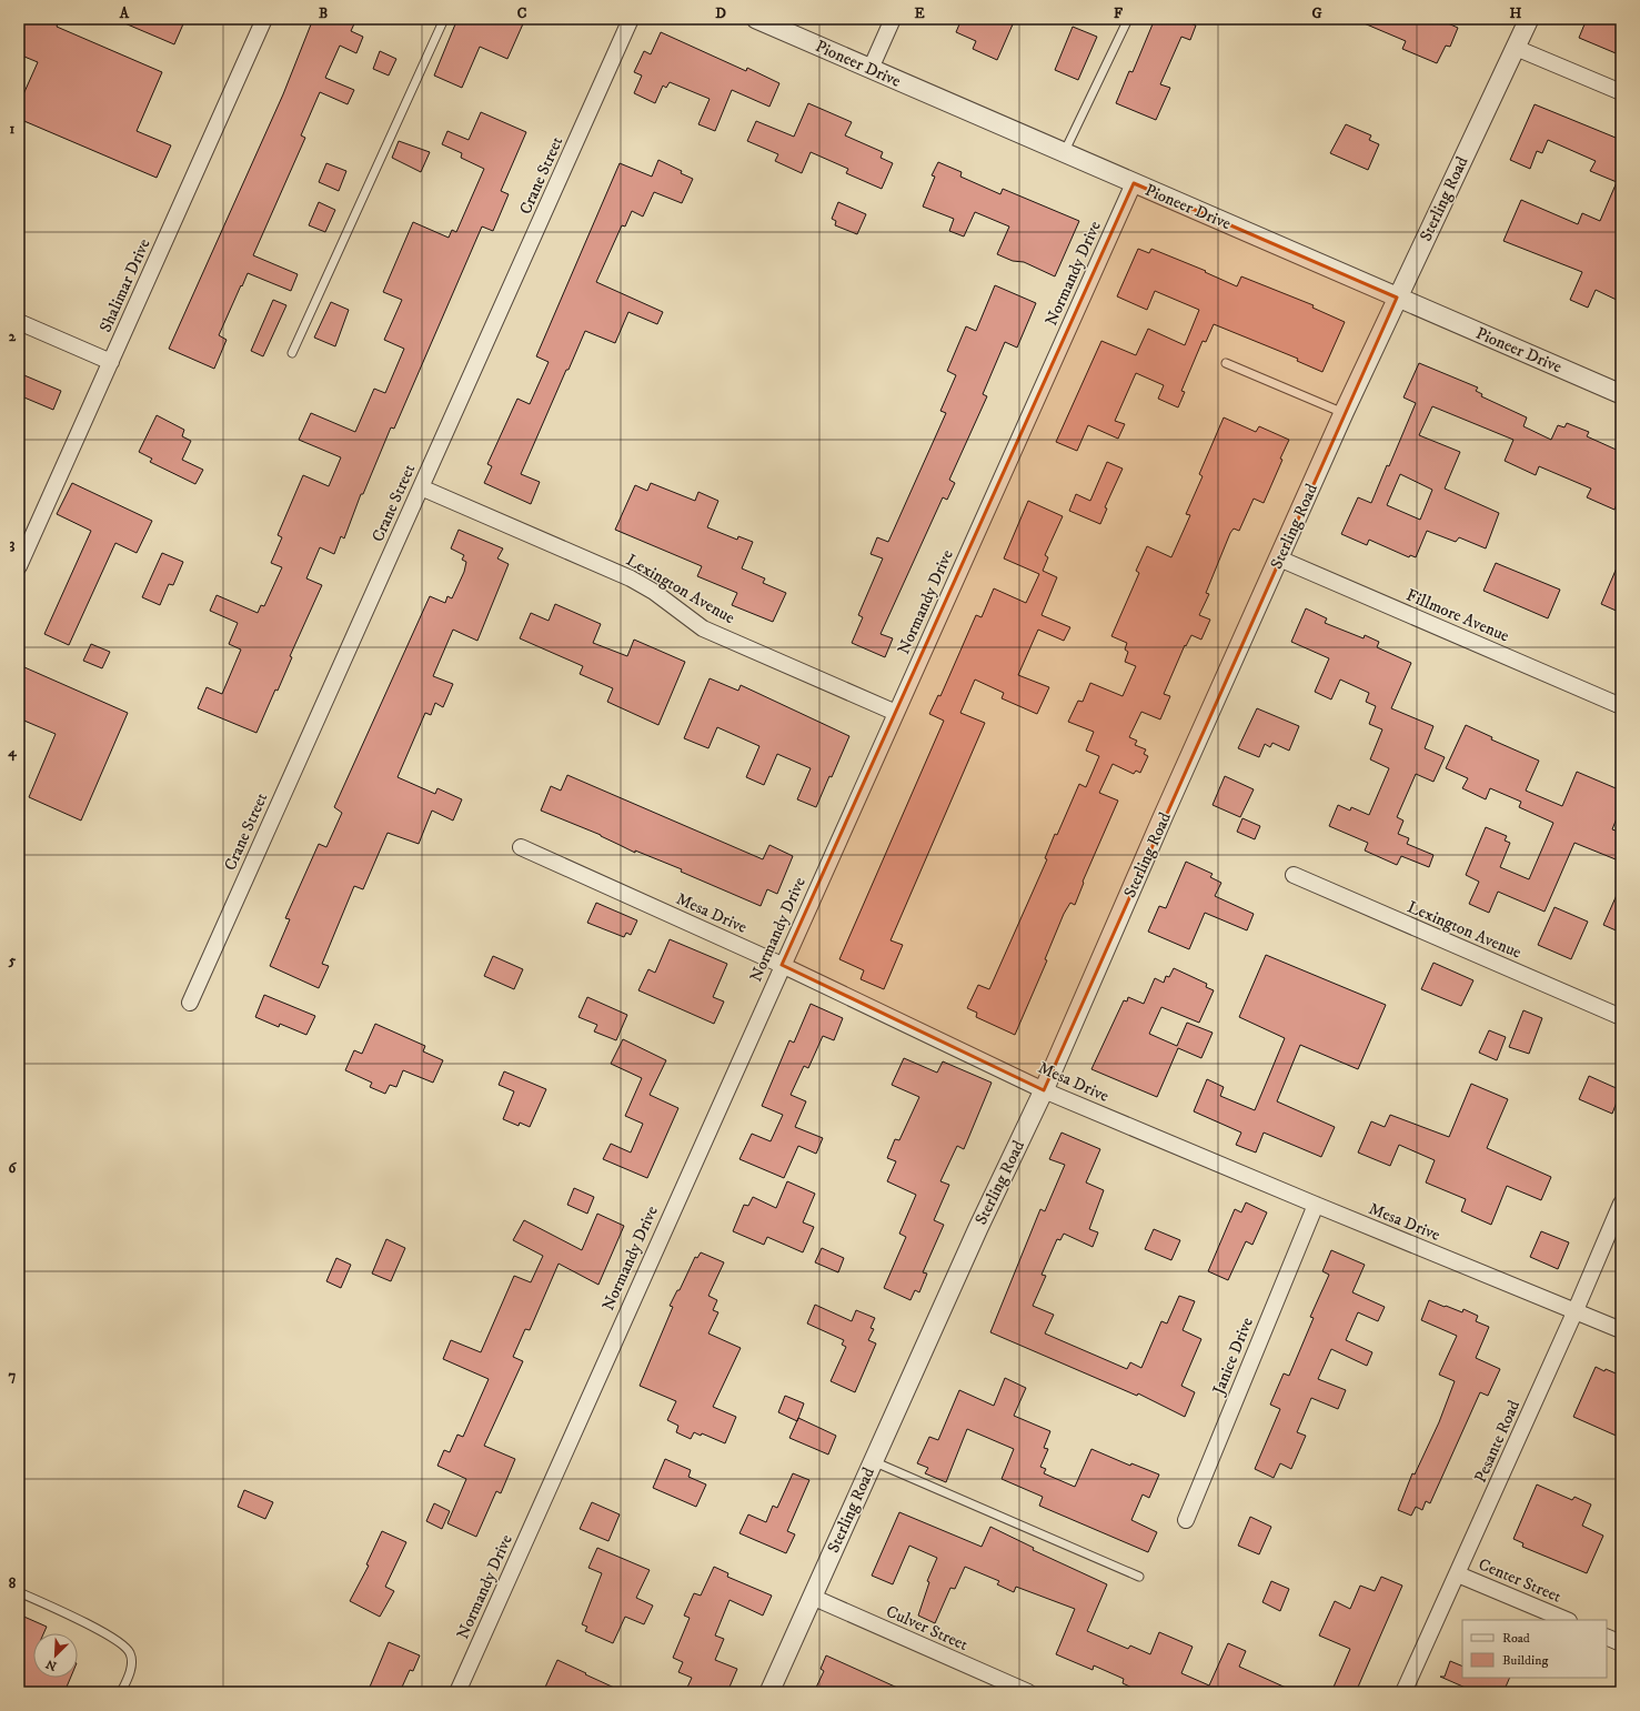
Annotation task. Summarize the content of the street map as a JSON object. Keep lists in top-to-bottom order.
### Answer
{
  "streets": {
    "street": [
      "Pioneer Drive",
      "Crane Street",
      "Sterling Road",
      "Normandy Drive",
      "Shalimar Drive",
      "Lexington Avenue",
      "Fillmore Avenue",
      "Mesa Drive",
      "Janice Drive",
      "Pesante Road",
      "Center Street",
      "Culver Street"
    ]
  },
  "crossings": [
    ["Pioneer Drive", "Sterling Road"],
    ["Pioneer Drive", "Normandy Drive"],
    ["Crane Street", "Lexington Avenue"],
    ["Sterling Road", "Fillmore Avenue"],
    ["Sterling Road", "Mesa Drive"],
    ["Sterling Road", "Culver Street"],
    ["Normandy Drive", "Lexington Avenue"],
    ["Normandy Drive", "Mesa Drive"],
    ["Mesa Drive", "Janice Drive"],
    ["Mesa Drive", "Pesante Road"],
    ["Pesante Road", "Center Street"]
  ],
  "legend": ["Road", "Building"],
  "north": "bottom left",
  "grid": {
    "columns": [
      "A",
      "B",
      "C",
      "D",
      "E",
      "F",
      "G",
      "H"
    ],
    "rows": [
      "1",
      "2",
      "3",
      "4",
      "5",
      "6",
      "7",
      "8"
    ]
  }
}
